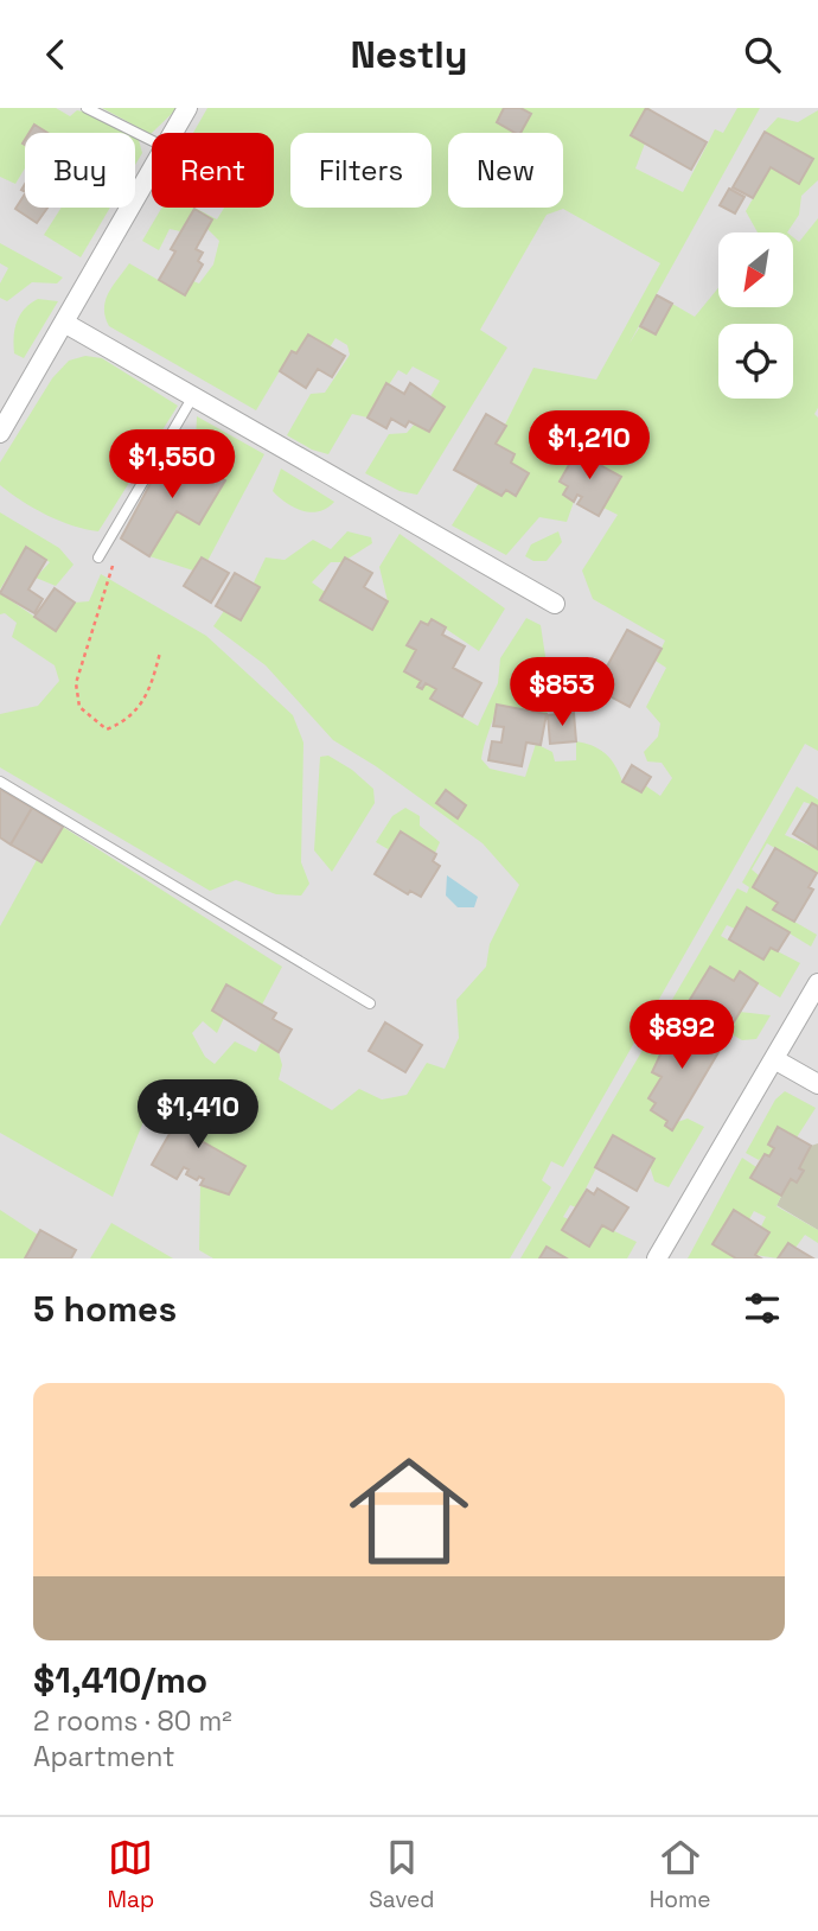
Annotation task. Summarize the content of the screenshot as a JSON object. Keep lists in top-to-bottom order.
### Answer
{
  "north": "bottom left",
  "page": {
    "header": "Nestly",
    "chip": [
      "Buy",
      "Rent",
      "Filters",
      "New"
    ],
    "price": [
      "$1,210",
      "$1,550",
      "$853",
      "$892",
      "$1,410"
    ],
    "heading": "5 homes",
    "list": [
      {
        "name": "$1,410/mo",
        "note": "2 rooms · 80 m² · Apartment"
      }
    ],
    "tabs": ["Map", "Saved", "Home"]
  }
}
